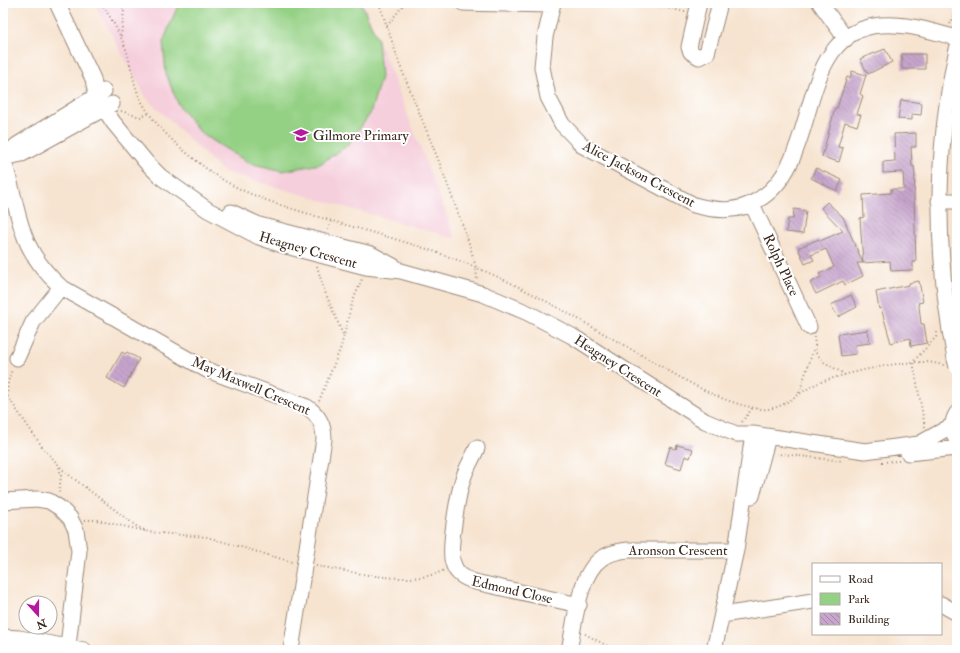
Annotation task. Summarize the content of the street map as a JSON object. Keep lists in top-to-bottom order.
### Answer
{
  "streets": {
    "street": [
      "Alice Jackson Crescent",
      "Heagney Crescent",
      "Rolph Place",
      "May Maxwell Crescent",
      "Aronson Crescent",
      "Edmond Close"
    ]
  },
  "crossings": [
    ["Alice Jackson Crescent", "Rolph Place"],
    ["Aronson Crescent", "Edmond Close"]
  ],
  "places": {
    "school or university": ["Gilmore Primary"]
  },
  "legend": ["Road", "Park", "Building"],
  "north": "bottom"
}
